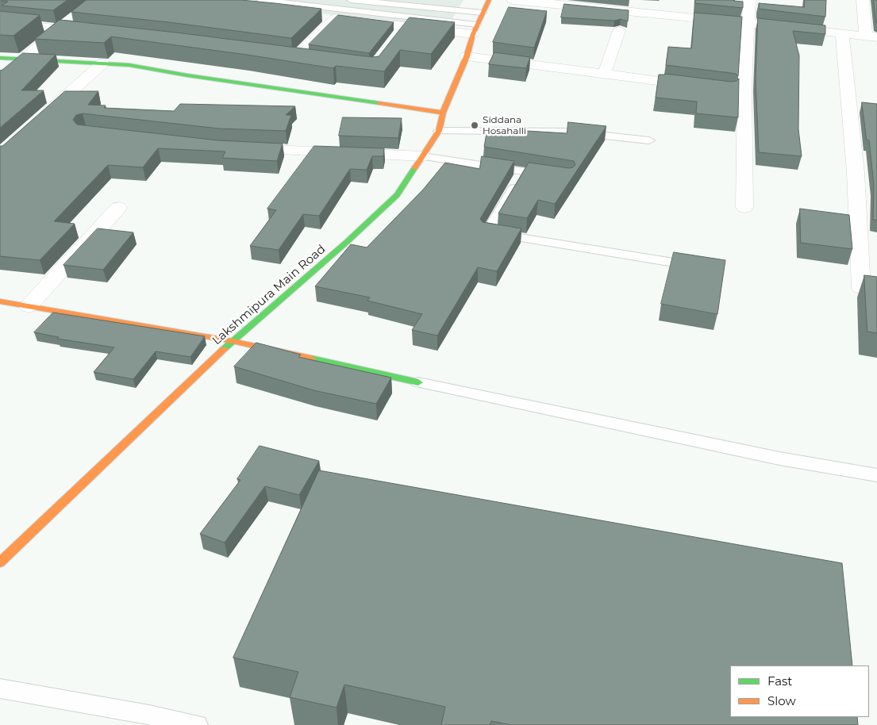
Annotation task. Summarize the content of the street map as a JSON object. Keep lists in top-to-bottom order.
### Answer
{
  "streets": {
    "main road": ["Lakshmipura Main Road"]
  },
  "places": ["Siddana Hosahalli"],
  "legend": ["Fast", "Slow"]
}
